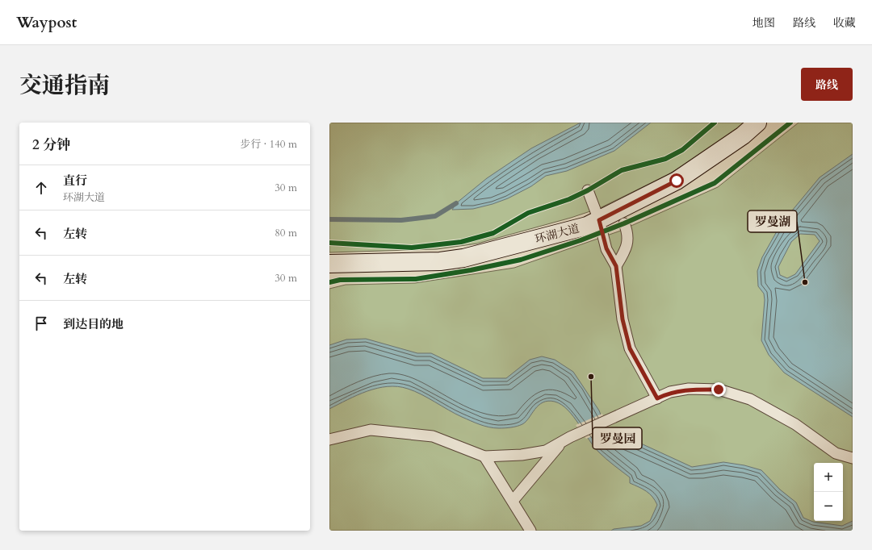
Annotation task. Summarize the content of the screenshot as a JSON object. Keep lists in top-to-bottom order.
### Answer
{
  "streets": {
    "street": ["环湖大道"]
  },
  "places": ["罗曼湖", "罗曼园"],
  "page": {
    "header": "Waypost",
    "nav": ["地图", "路线", "收藏"],
    "title": "交通指南",
    "buttons": "路线",
    "heading": ["2 分钟", "步行 · 140 m"],
    "list": [
      ["直行", "环湖大道", "30 m"],
      ["左转", "80 m"],
      ["左转", "30 m"],
      "到达目的地"
    ],
    "map_buttons": ["+", "−"]
  }
}
